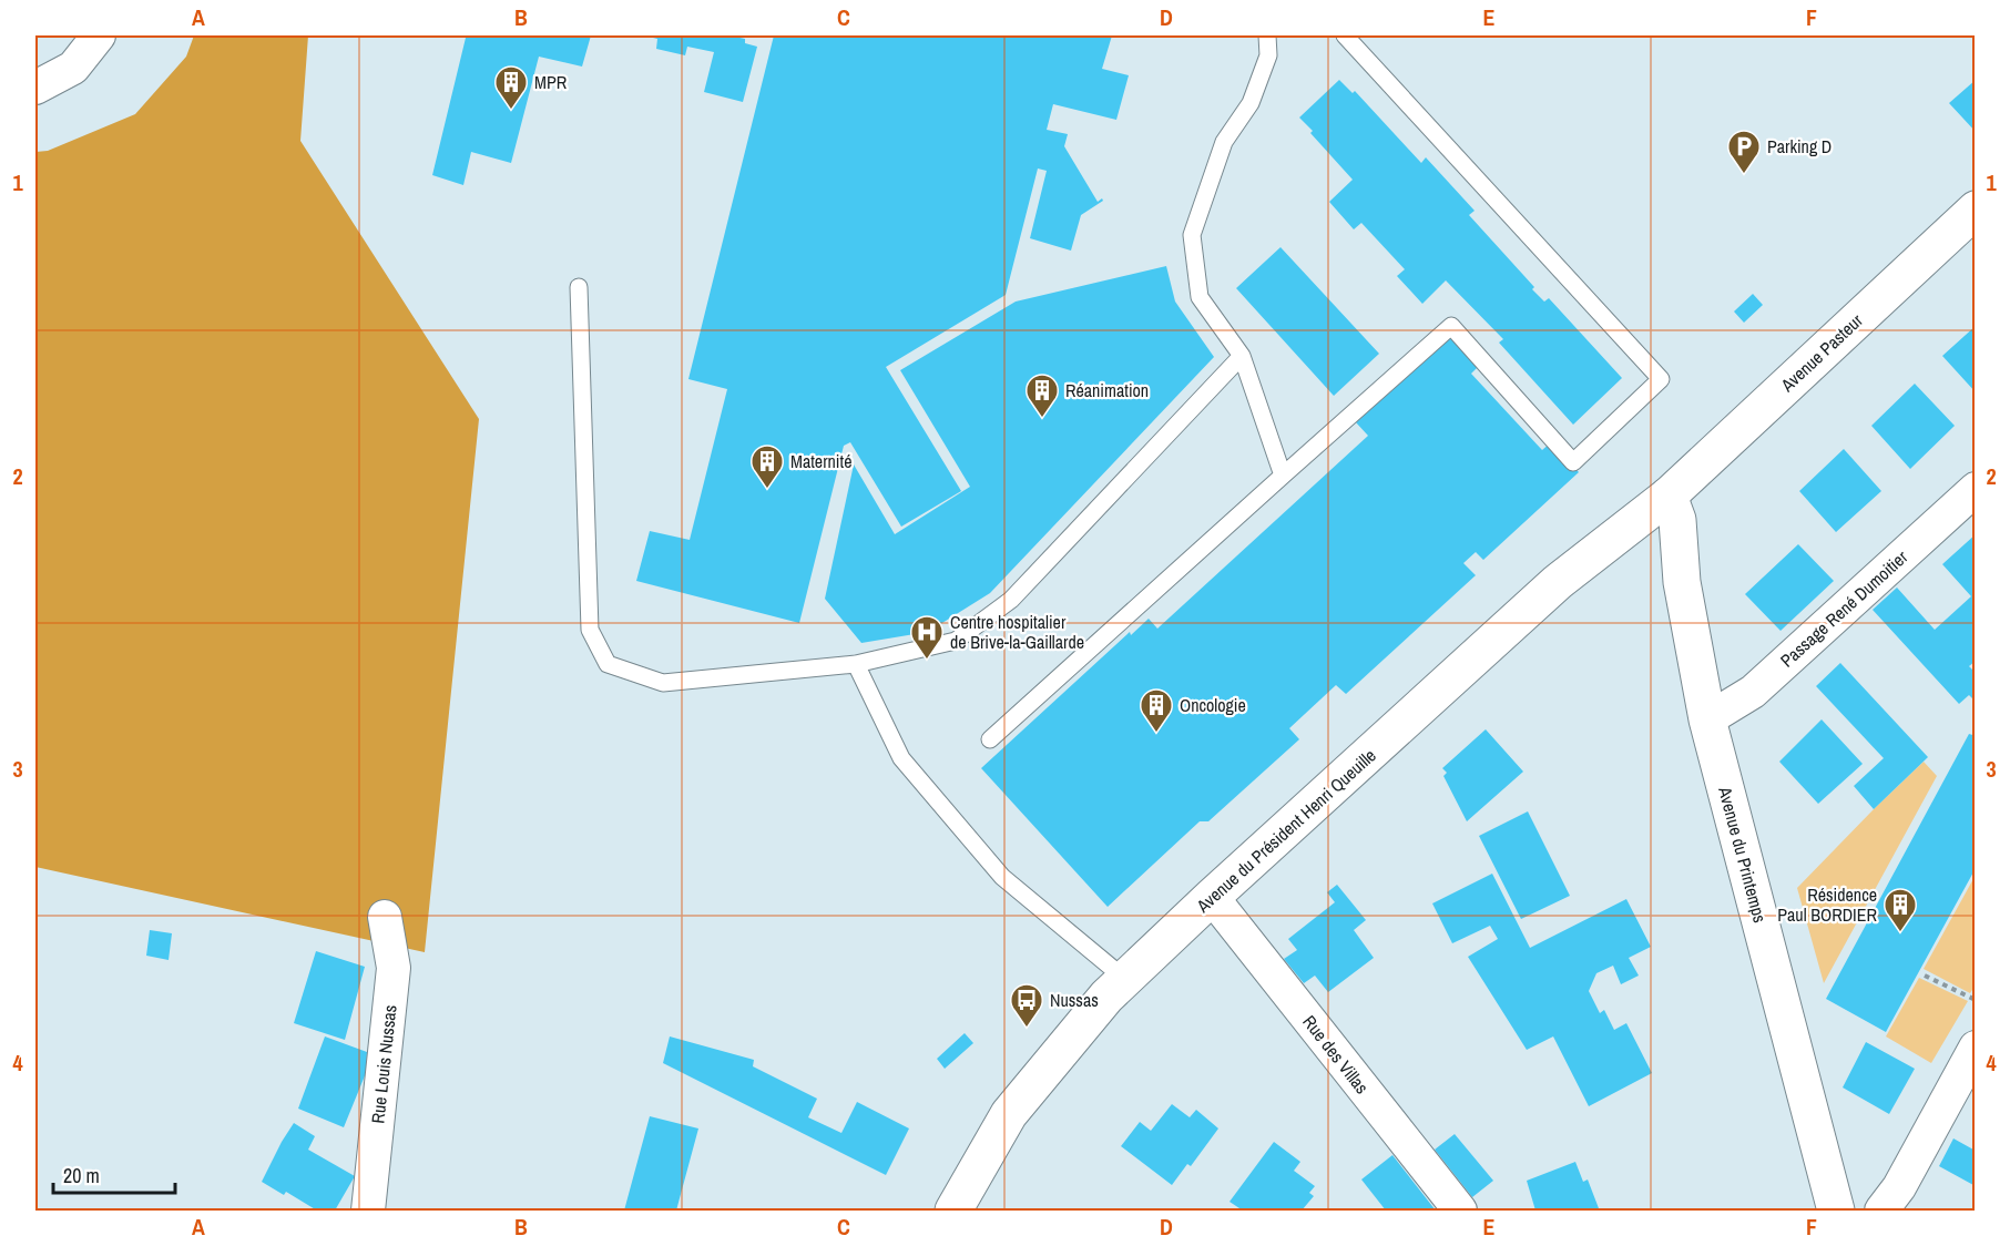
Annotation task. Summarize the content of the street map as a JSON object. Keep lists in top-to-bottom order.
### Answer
{
  "streets": {
    "main road": ["Avenue Pasteur", "Avenue du Président Henri Queuille", "Avenue du Printemps"],
    "street": ["Passage René Dumoitier", "Rue des Villas", "Rue Louis Nussas"]
  },
  "crossings": [
    ["Avenue Pasteur", "Avenue du Président Henri Queuille"],
    ["Avenue Pasteur", "Avenue du Printemps"],
    ["Passage René Dumoitier", "Avenue du Printemps"],
    ["Avenue du Président Henri Queuille", "Avenue du Printemps"],
    ["Avenue du Président Henri Queuille", "Rue des Villas"]
  ],
  "places": {
    "building": [
      "MPR",
      "Réanimation",
      "Maternité",
      "Oncologie",
      "Résidence Paul BORDIER"
    ],
    "parking": ["Parking D"],
    "hospital": ["Centre hospitalier de Brive-la-Gaillarde"],
    "bus stop": ["Nussas"]
  },
  "scale_bar": "20 m",
  "grid": {
    "columns": [
      "A",
      "B",
      "C",
      "D",
      "E",
      "F"
    ],
    "rows": [
      "1",
      "2",
      "3",
      "4"
    ]
  }
}
